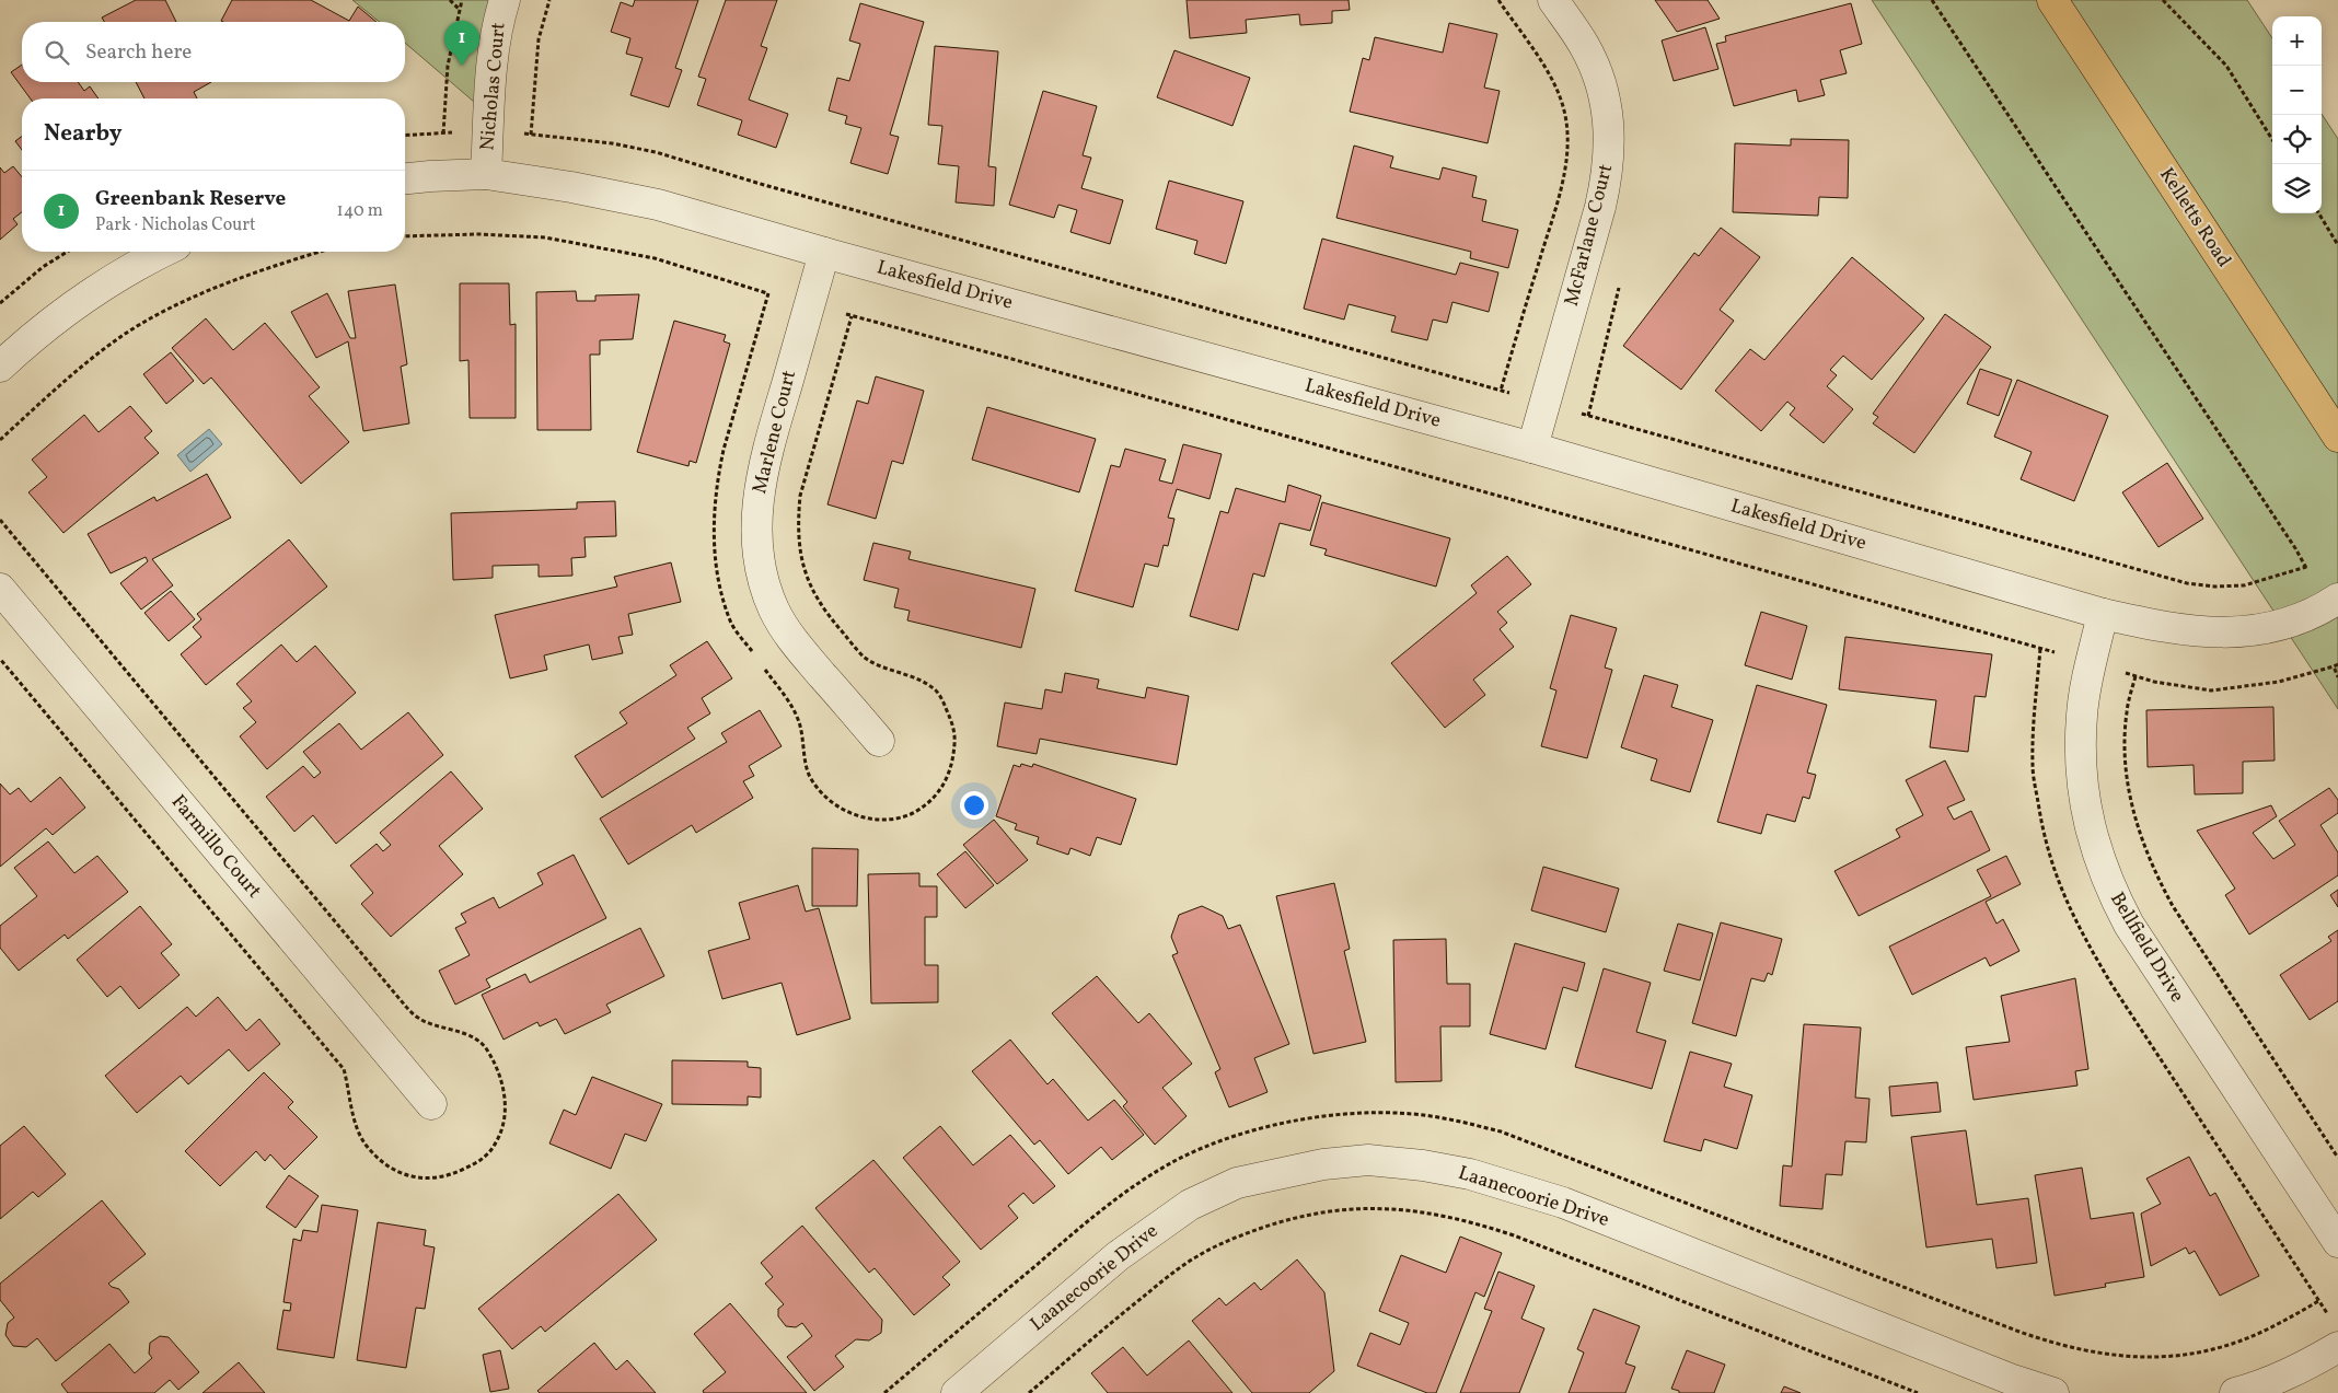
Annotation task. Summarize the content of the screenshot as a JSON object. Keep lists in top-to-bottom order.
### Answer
{
  "streets": {
    "main road": ["Kelletts Road"],
    "street": [
      "Nicholas Court",
      "McFarlane Court",
      "Lakesfield Drive",
      "Marlene Court",
      "Farmillo Court",
      "Bellfield Drive",
      "Laanecoorie Drive"
    ]
  },
  "crossings": [
    ["Nicholas Court", "Lakesfield Drive"],
    ["McFarlane Court", "Lakesfield Drive"],
    ["Lakesfield Drive", "Marlene Court"],
    ["Lakesfield Drive", "Bellfield Drive"]
  ],
  "page": {
    "map_buttons": ["+", "−"],
    "pins": "1",
    "search": "Search here",
    "heading": "Nearby",
    "list": [
      {
        "mark": "1",
        "name": "Greenbank Reserve",
        "note": "Park · Nicholas Court",
        "value": "140 m"
      }
    ]
  }
}
